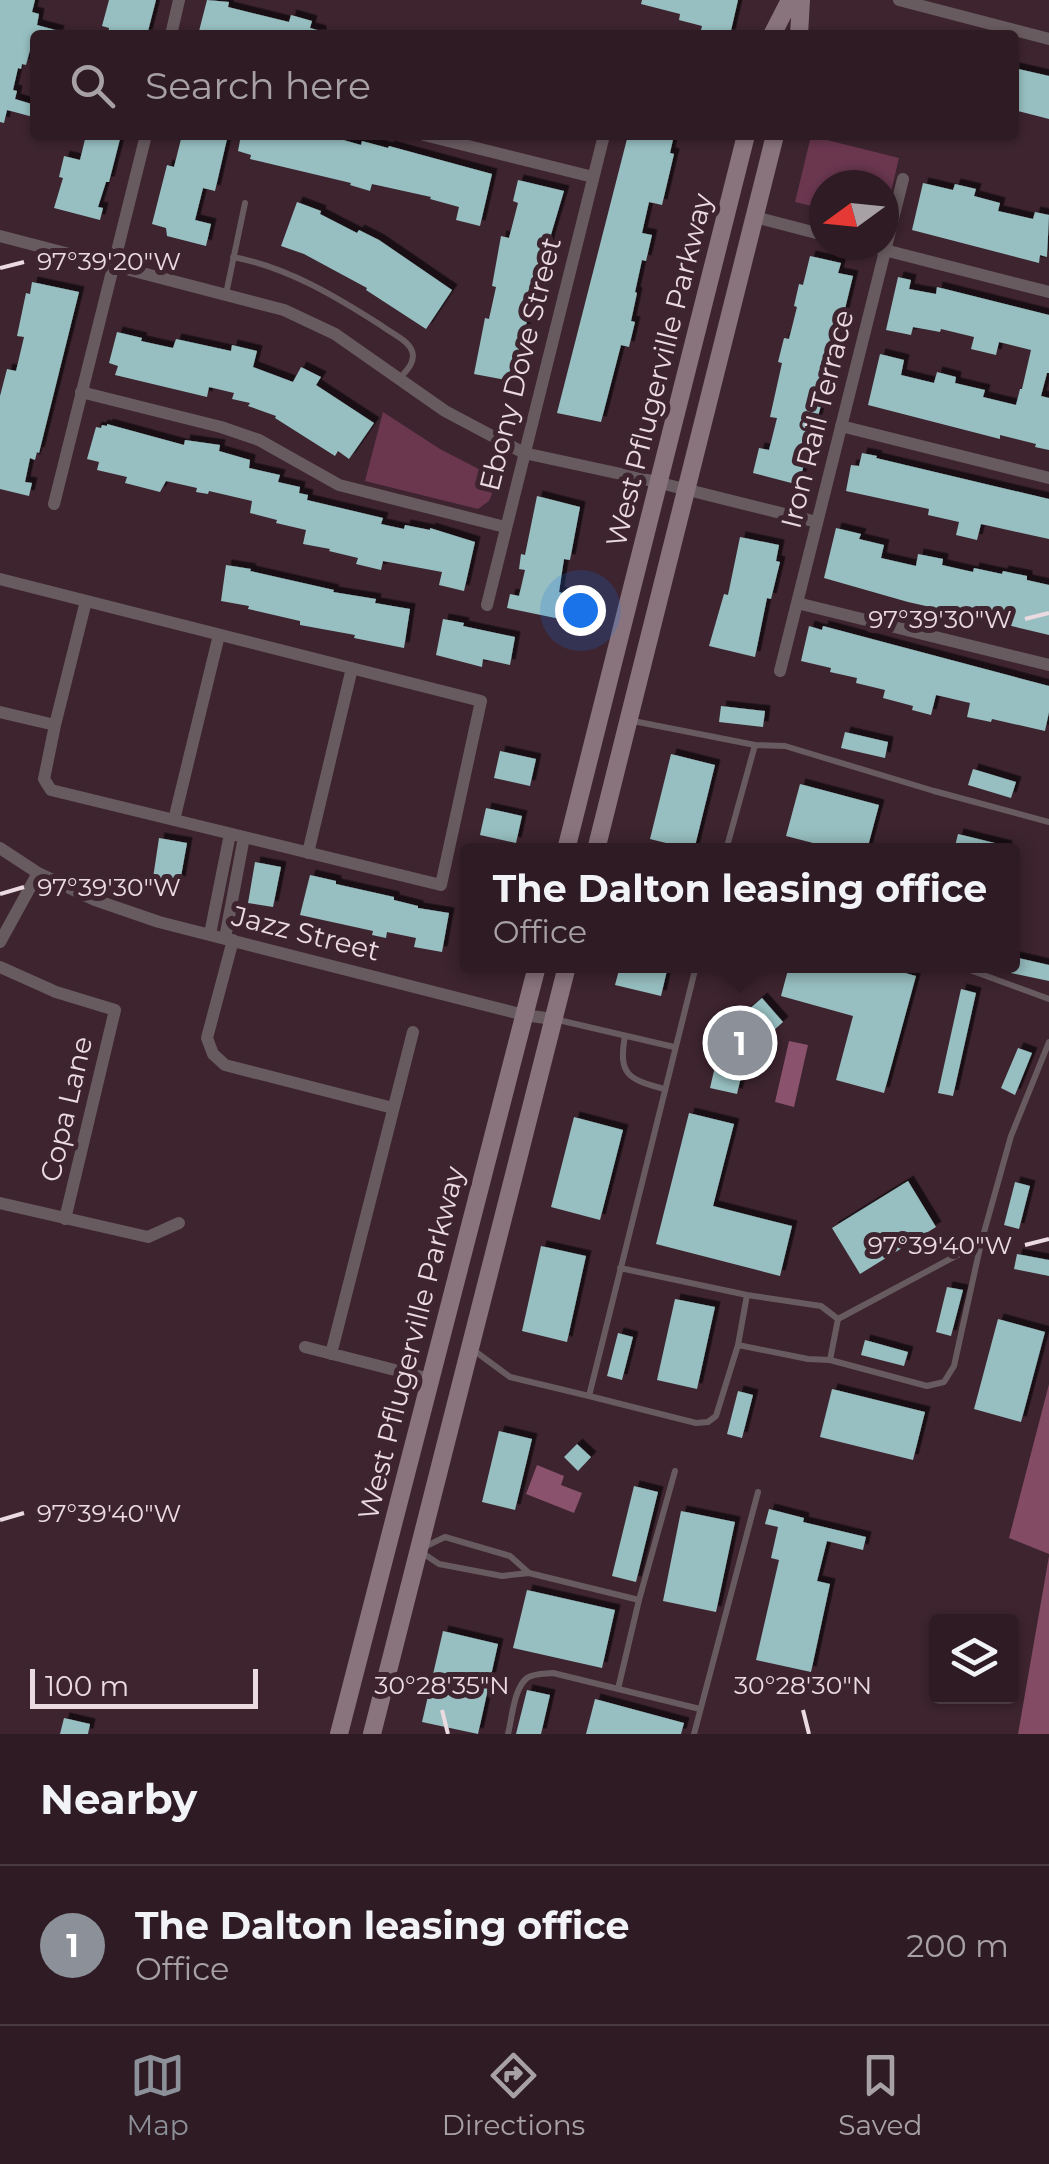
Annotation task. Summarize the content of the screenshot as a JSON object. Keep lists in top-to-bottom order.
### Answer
{
  "streets": {
    "main road": ["West Pflugerville Parkway"],
    "street": [
      "Ebony Dove Street",
      "Iron Rail Terrace",
      "Jazz Street",
      "Copa Lane"
    ]
  },
  "crossings": [
    ["West Pflugerville Parkway", "Jazz Street"]
  ],
  "scale_bar": "100 m",
  "north": "left",
  "page": {
    "search": "Search here",
    "popup": ["The Dalton leasing office", "Office"],
    "pins": "1",
    "scale": "100 m",
    "heading": "Nearby",
    "list": [
      {
        "mark": "1",
        "name": "The Dalton leasing office",
        "note": "Office",
        "value": "200 m"
      }
    ],
    "nav": ["Map", "Directions", "Saved"]
  },
  "coordinates": [
    "97°39'20\"W",
    "97°39'30\"W",
    "97°39'40\"W",
    "30°28'35\"N",
    "30°28'30\"N"
  ]
}
